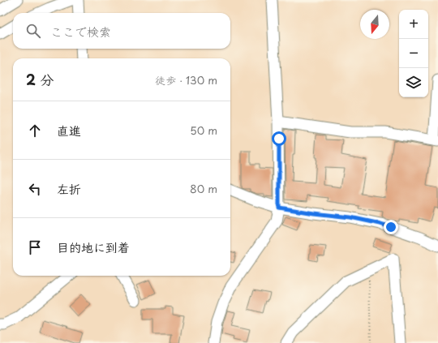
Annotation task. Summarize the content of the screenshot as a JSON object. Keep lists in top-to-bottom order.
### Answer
{
  "north": "bottom",
  "page": {
    "map_buttons": ["+", "−"],
    "search": "ここで検索",
    "heading": ["2 分", "徒歩 · 130 m"],
    "list": [
      ["直進", "50 m"],
      ["左折", "80 m"],
      "目的地に到着"
    ]
  }
}
